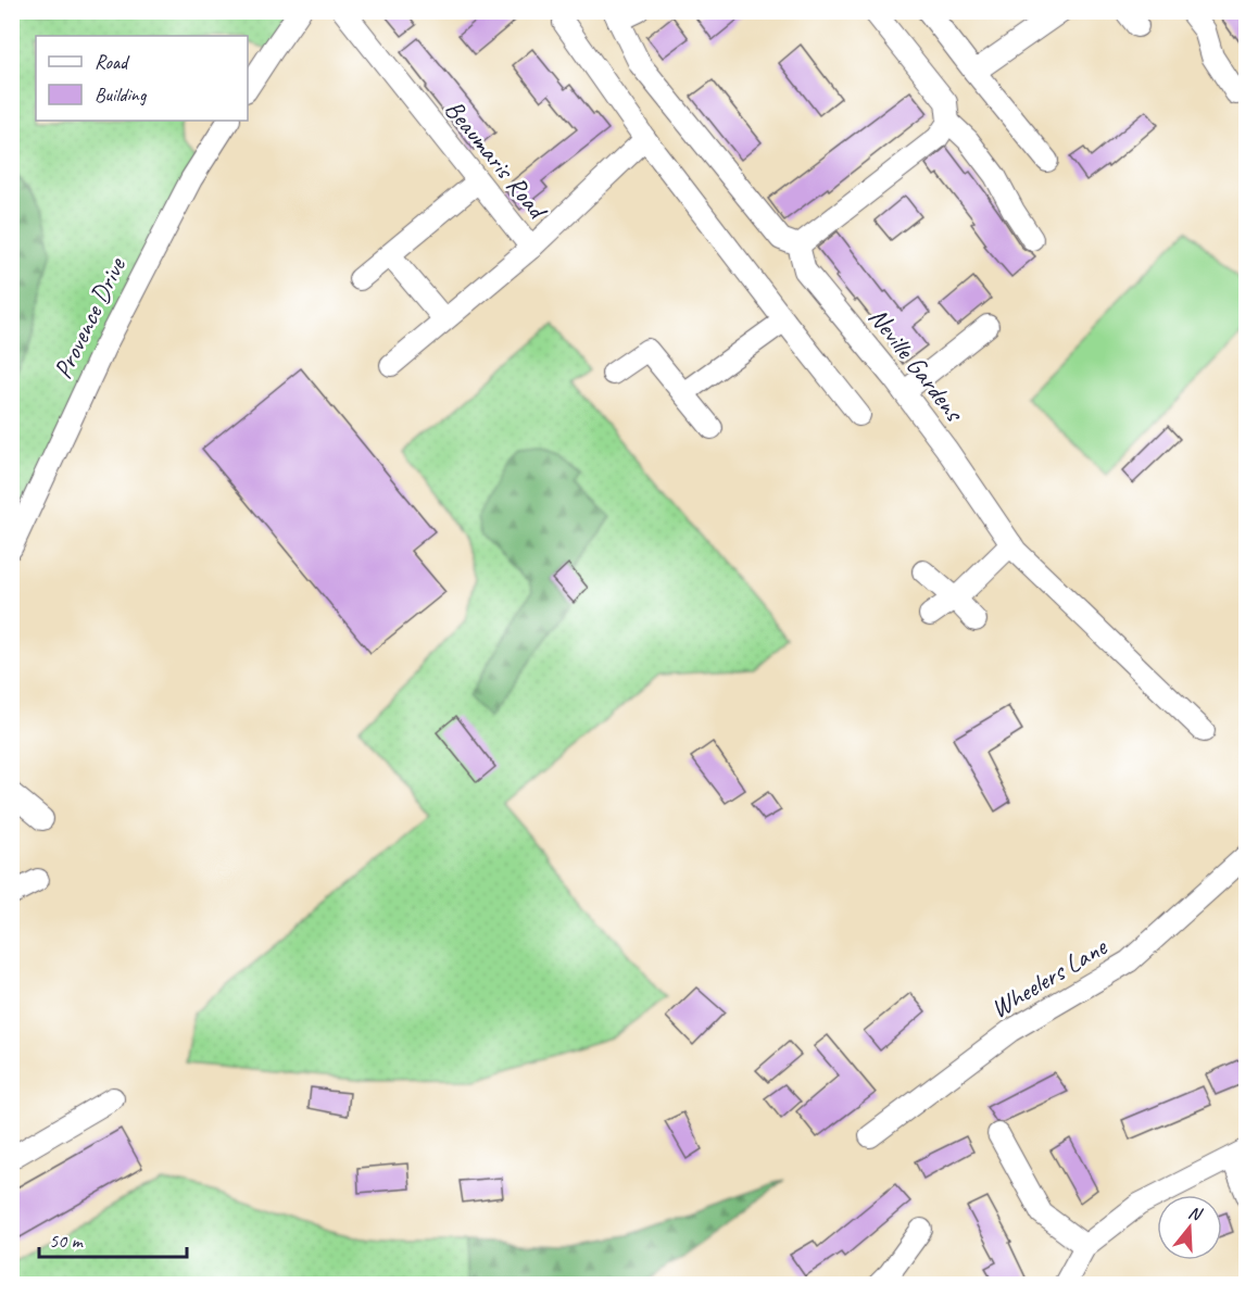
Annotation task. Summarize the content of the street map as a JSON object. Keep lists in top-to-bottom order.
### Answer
{
  "streets": {
    "street": [
      "Beaumaris Road",
      "Provence Drive",
      "Neville Gardens",
      "Wheelers Lane"
    ]
  },
  "legend": ["Road", "Building"],
  "scale_bar": "50 m",
  "north": "top"
}
